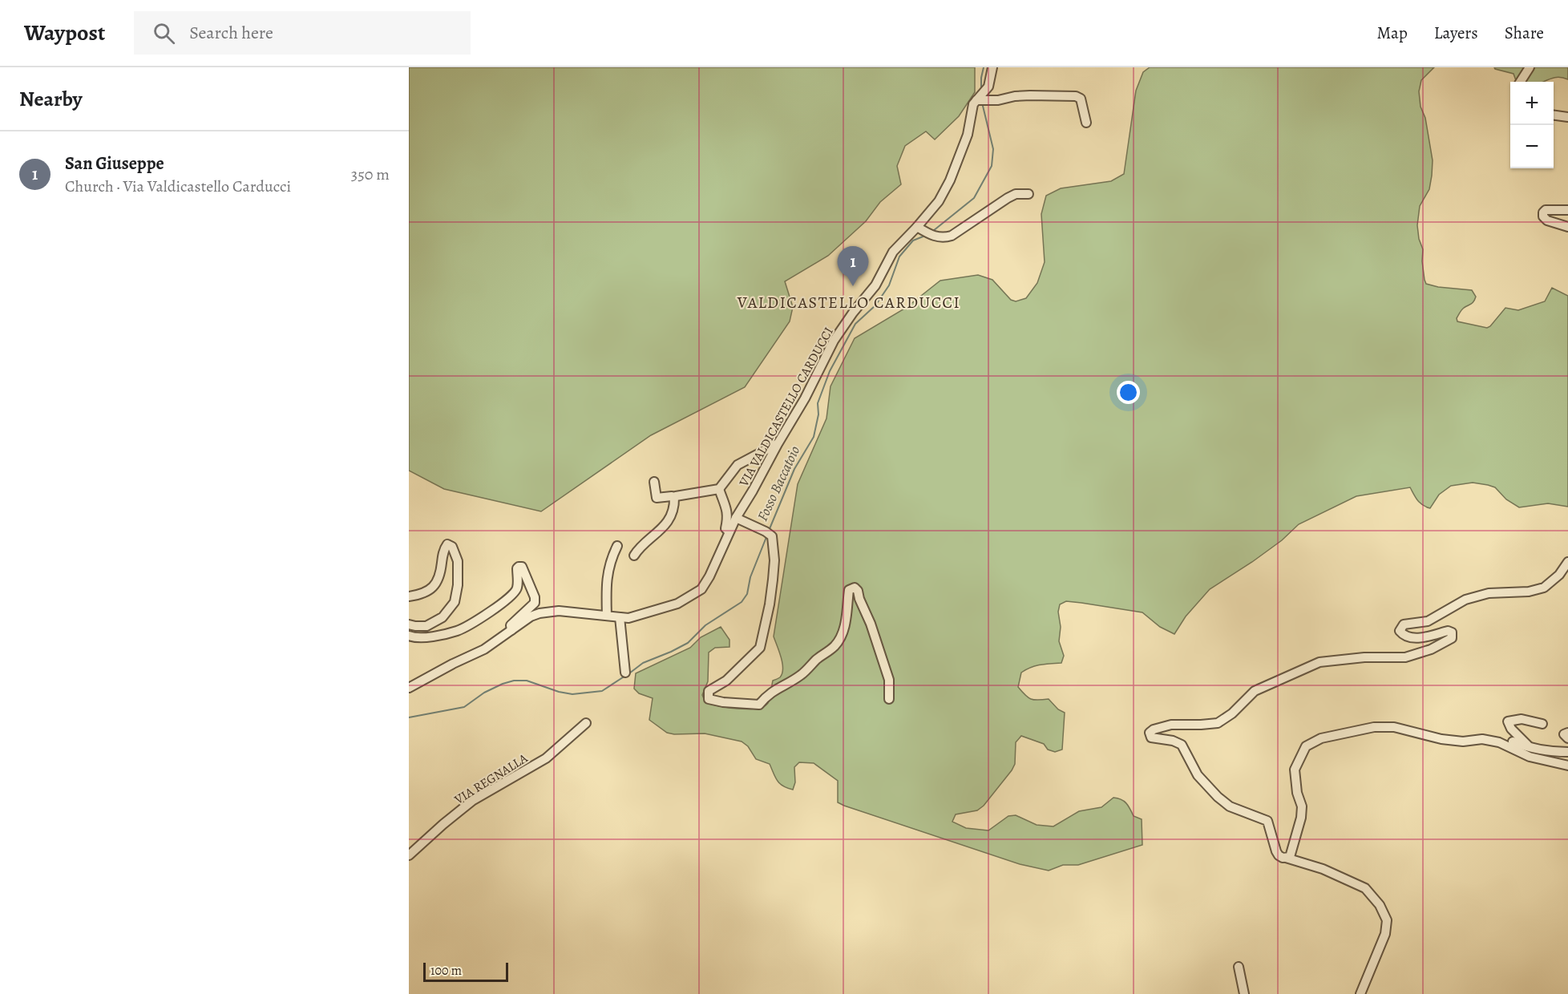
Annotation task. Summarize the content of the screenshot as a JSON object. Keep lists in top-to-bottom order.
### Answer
{
  "streets": {
    "street": ["VIA VALDICASTELLO CARDUCCI", "VIA REGNALLA"]
  },
  "districts": ["VALDICASTELLO CARDUCCI"],
  "water": ["Fosso Baccatoio"],
  "scale_bar": "100 m",
  "page": {
    "header": "Waypost",
    "search": "Search here",
    "nav": ["Map", "Layers", "Share"],
    "heading": "Nearby",
    "map_buttons": ["+", "−"],
    "list": [
      {
        "mark": "1",
        "name": "San Giuseppe",
        "note": "Church · Via Valdicastello Carducci",
        "value": "350 m"
      }
    ],
    "pins": "1",
    "scale": "100 m"
  }
}
